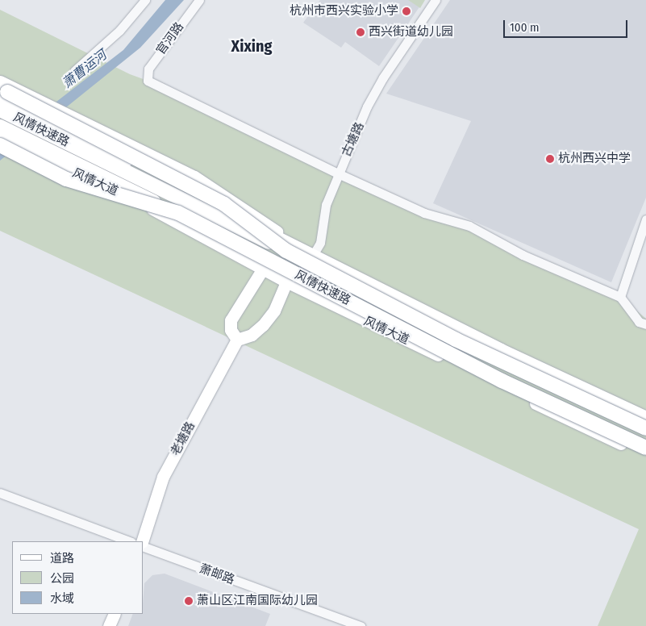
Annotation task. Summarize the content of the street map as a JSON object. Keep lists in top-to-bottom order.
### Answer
{
  "streets": {
    "highway": ["风情快速路"],
    "main road": ["风情大道", "老塘路"],
    "street": ["官河路", "古塘路", "萧邮路"]
  },
  "crossings": [
    ["官河路", "古塘路"],
    ["古塘路", "风情大道"]
  ],
  "districts": ["Xixing"],
  "water": ["萧曹运河"],
  "places": [
    "杭州市西兴实验小学",
    "西兴街道幼儿园",
    "杭州西兴中学",
    "萧山区江南国际幼儿园"
  ],
  "legend": ["道路", "公园", "水域"],
  "scale_bar": "100 m"
}
